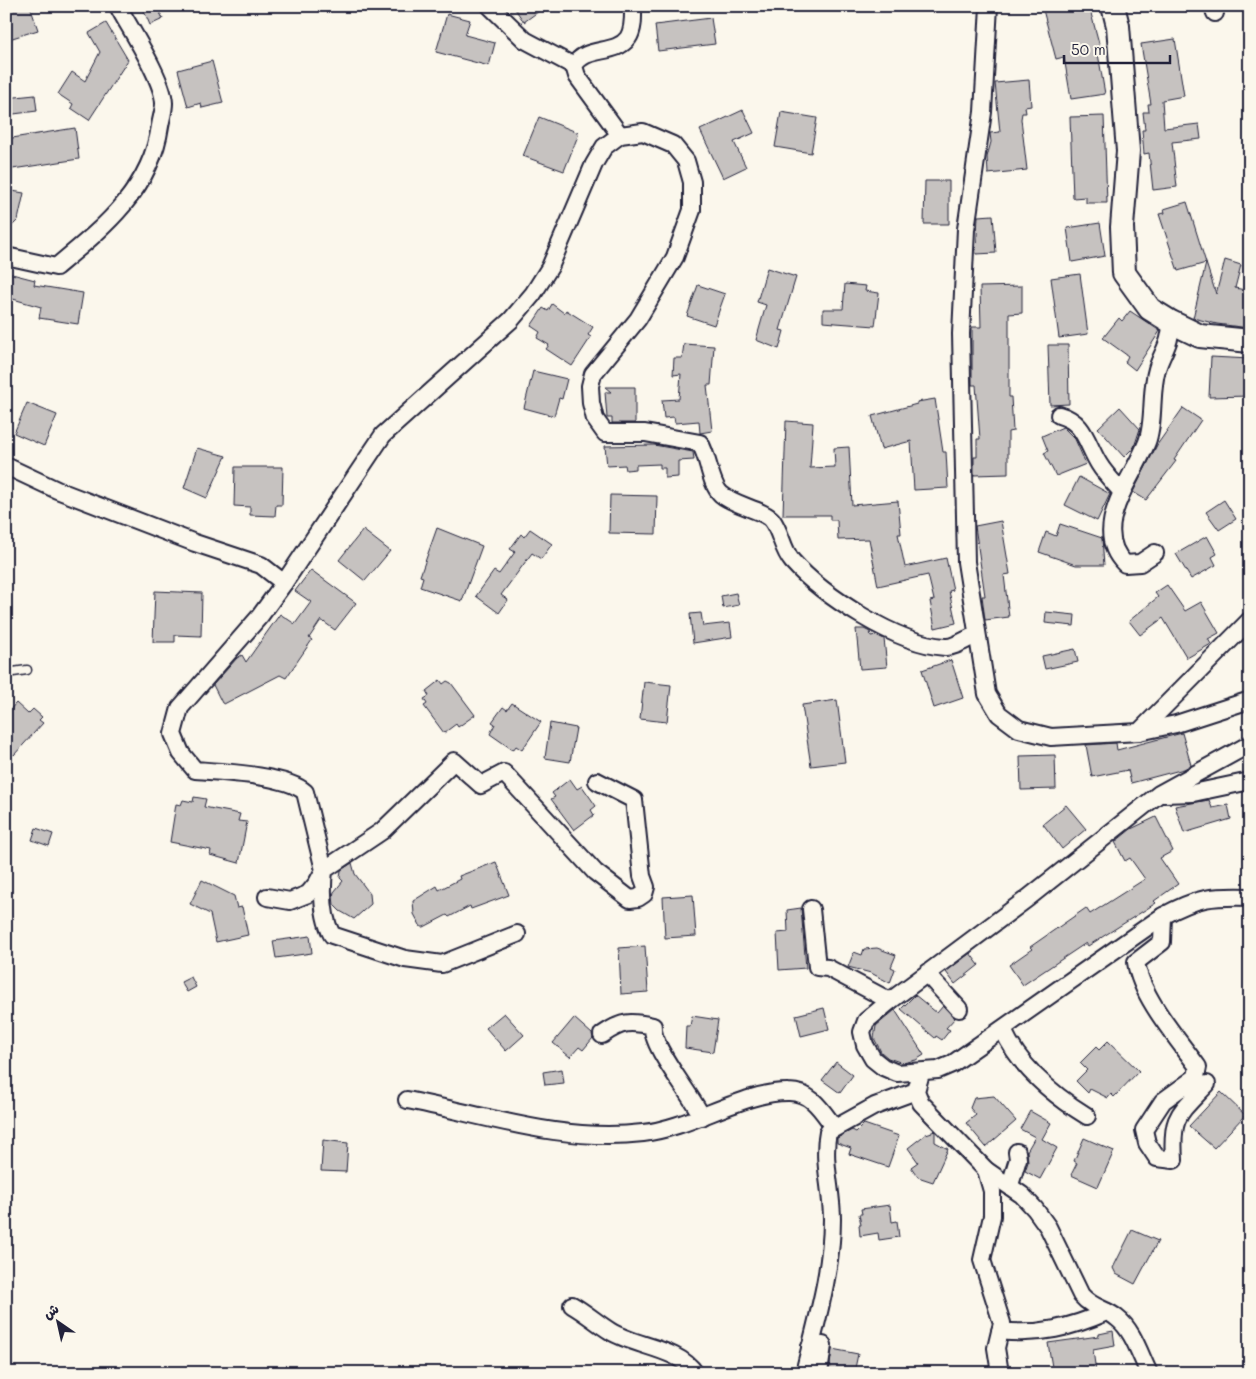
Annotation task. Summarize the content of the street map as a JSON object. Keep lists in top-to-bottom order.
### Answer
{
  "scale_bar": "50 m",
  "north": "top left"
}
